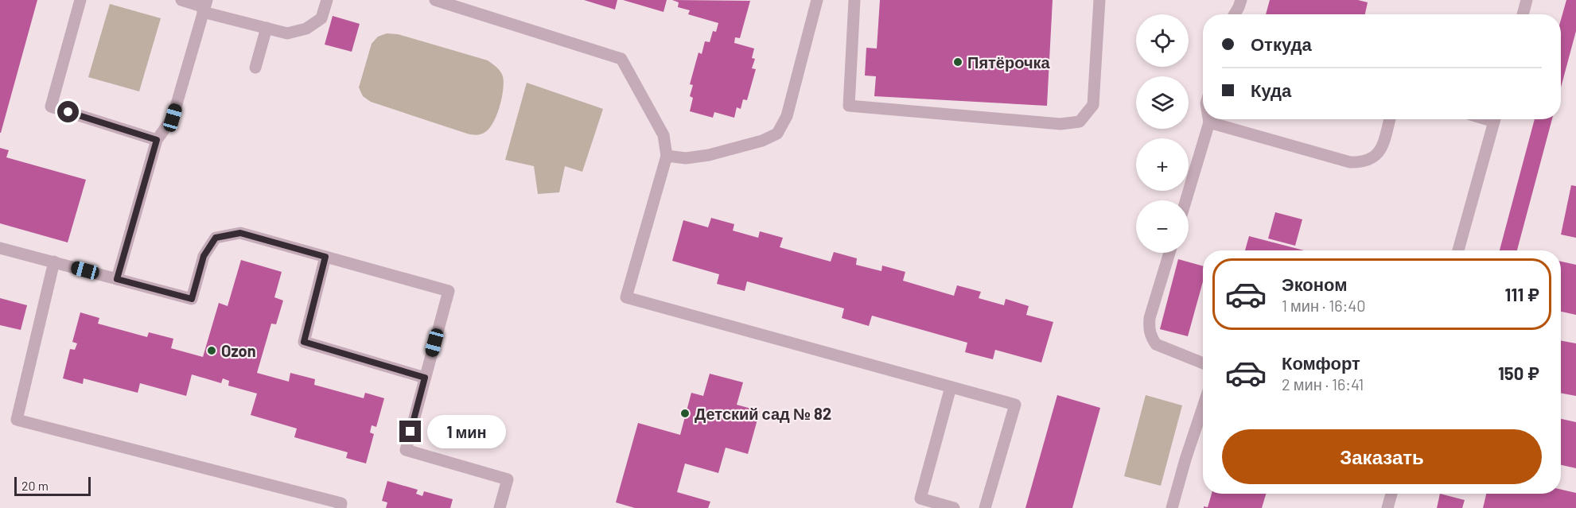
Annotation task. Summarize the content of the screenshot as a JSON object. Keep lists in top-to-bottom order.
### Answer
{
  "places": ["Пятёрочка", "Ozon", "Детский сад № 82"],
  "scale_bar": "20 m",
  "page": {
    "map_buttons": ["+", "−"],
    "banner": ["Откуда", "Куда"],
    "list": [
      {
        "name": "Эконом",
        "note": "1 мин · 16:40",
        "value": "111 ₽"
      },
      {
        "name": "Комфорт",
        "note": "2 мин · 16:41",
        "value": "150 ₽"
      }
    ],
    "bubble": "1 мин",
    "buttons": "Заказать",
    "scale": "20 m"
  }
}
